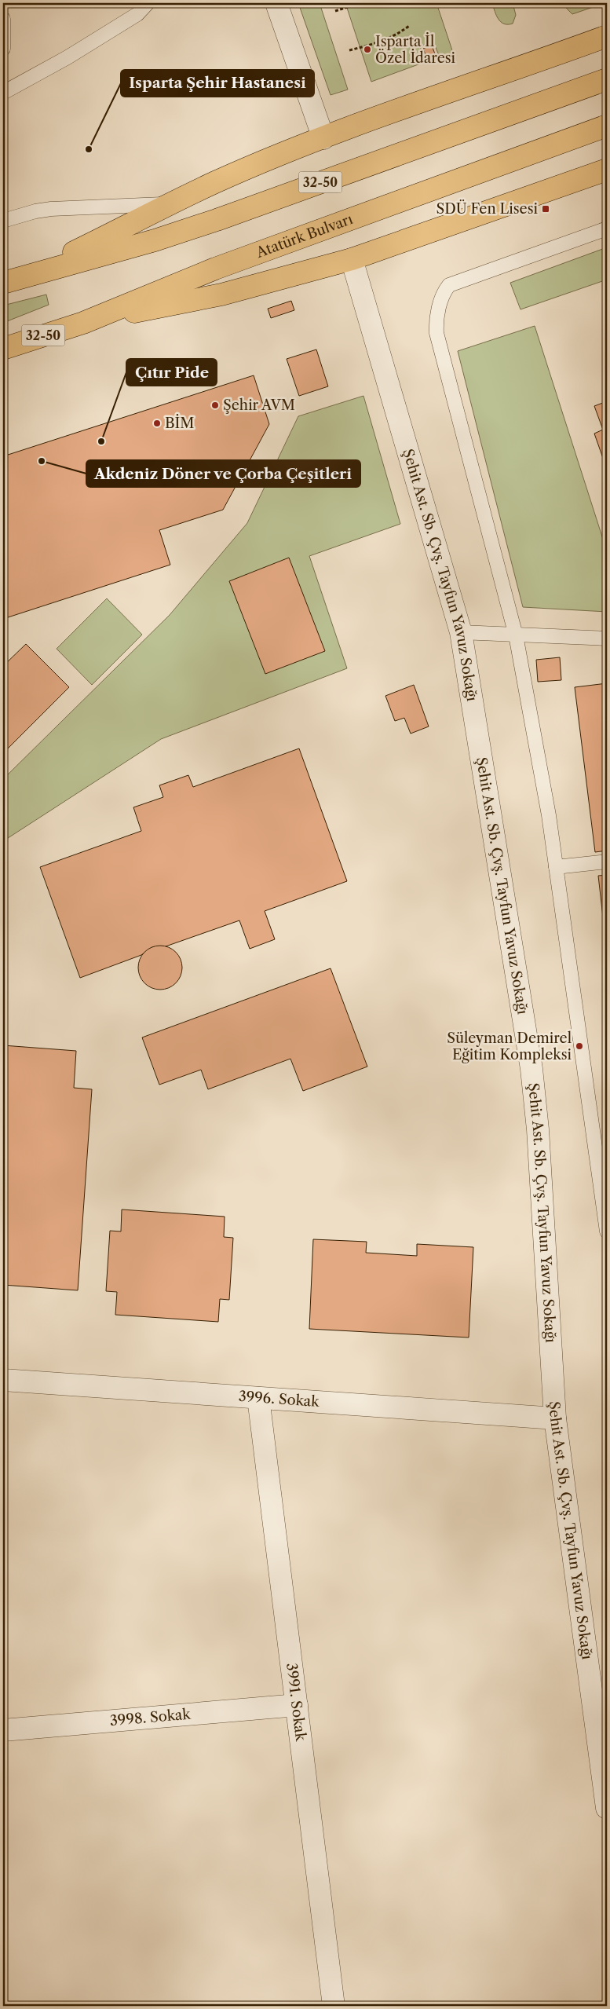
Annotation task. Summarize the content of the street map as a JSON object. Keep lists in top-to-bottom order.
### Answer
{
  "streets": {
    "main road": ["32-50", "Atatürk Bulvarı"],
    "street": [
      "Şehit Ast. Sb. Çvş. Tayfun Yavuz Sokağı",
      "3996. Sokak",
      "3991. Sokak",
      "3998. Sokak"
    ]
  },
  "crossings": [
    ["Şehit Ast. Sb. Çvş. Tayfun Yavuz Sokağı", "3996. Sokak"],
    ["3996. Sokak", "3991. Sokak"],
    ["3991. Sokak", "3998. Sokak"]
  ],
  "places": {
    "other": [
      "Isparta İl Özel İdaresi",
      "Isparta Şehir Hastanesi",
      "Şehir AVM",
      "BİM",
      "Çıtır Pide",
      "Akdeniz Döner ve Çorba Çeşitleri",
      "Süleyman Demirel Eğitim Kompleksi"
    ],
    "transit": ["SDÜ Fen Lisesi"]
  }
}
